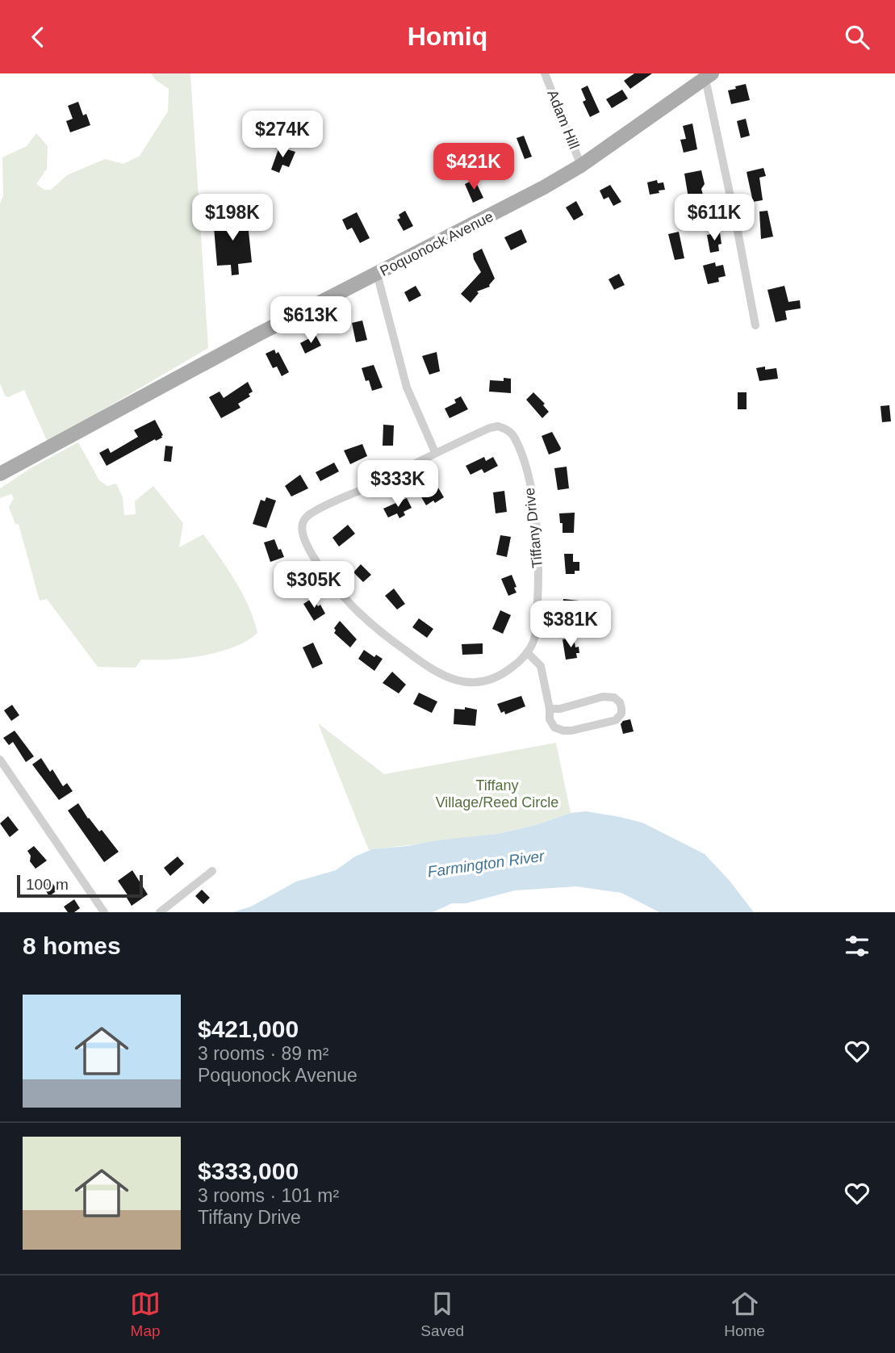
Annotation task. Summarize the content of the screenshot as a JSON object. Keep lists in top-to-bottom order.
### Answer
{
  "streets": {
    "main road": ["Poquonock Avenue"],
    "street": ["Adam Hill", "Tiffany Drive"]
  },
  "crossings": [
    ["Adam Hill", "Poquonock Avenue"]
  ],
  "water": ["Farmington River"],
  "parks": ["Tiffany Village/Reed Circle"],
  "scale_bar": "100 m",
  "page": {
    "header": "Homiq",
    "price": [
      "$274K",
      "$421K",
      "$198K",
      "$611K",
      "$613K",
      "$333K",
      "$305K",
      "$381K"
    ],
    "scale": "100 m",
    "heading": "8 homes",
    "list": [
      {
        "name": "$421,000",
        "note": "3 rooms · 89 m² · Poquonock Avenue"
      },
      {
        "name": "$333,000",
        "note": "3 rooms · 101 m² · Tiffany Drive"
      }
    ],
    "tabs": ["Map", "Saved", "Home"]
  }
}
